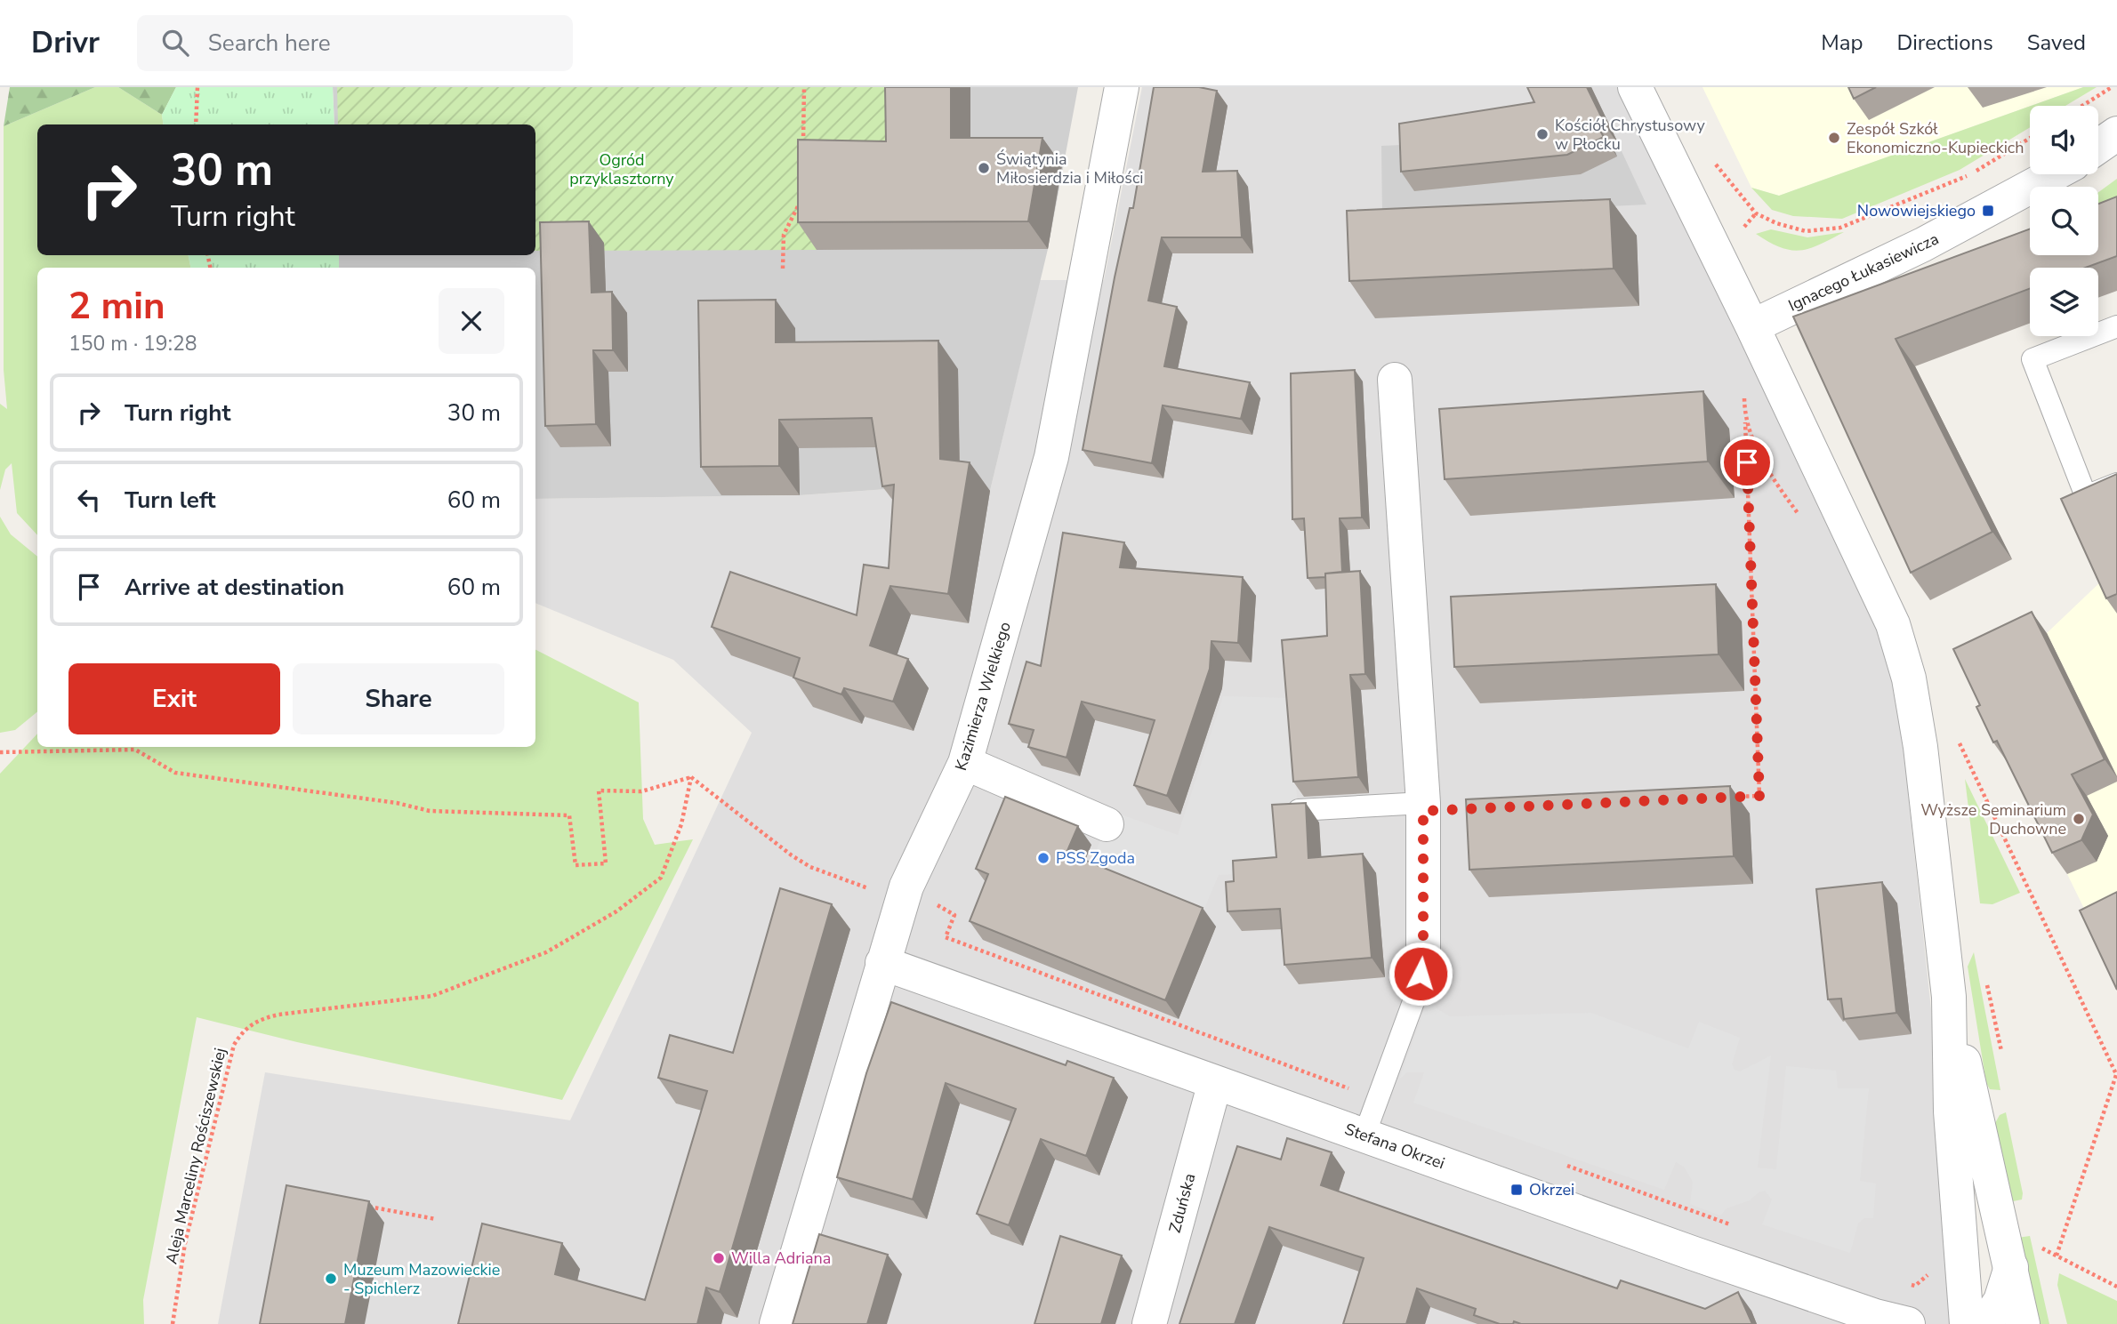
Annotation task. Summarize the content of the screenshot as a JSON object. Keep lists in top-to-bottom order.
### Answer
{
  "streets": {
    "street": [
      "Ignacego Łukasiewicza",
      "Kazimierza Wielkiego",
      "Stefana Okrzei",
      "Zduńska"
    ],
    "path": ["Aleja Marceliny Rościszewskiej"]
  },
  "crossings": [
    ["Kazimierza Wielkiego", "Stefana Okrzei"],
    ["Stefana Okrzei", "Zduńska"]
  ],
  "parks": ["Ogród przyklasztorny"],
  "places": {
    "other": [
      "Kościół Chrystusowy w Płocku",
      "Zespół Szkół Ekonomiczno-Kupieckich",
      "Świątynia Miłosierdzia i Miłości",
      "Wyższe Seminarium Duchowne",
      "PSS Zgoda",
      "Willa Adriana",
      "Muzeum Mazowieckie - Spichlerz"
    ],
    "transit": ["Nowowiejskiego", "Okrzei"]
  },
  "page": {
    "header": "Drivr",
    "search": "Search here",
    "nav": ["Map", "Directions", "Saved"],
    "turn": ["30 m", "Turn right"],
    "heading": ["2 min", "150 m · 19:28"],
    "list": [
      {
        "name": "Turn right",
        "value": "30 m"
      },
      {
        "name": "Turn left",
        "value": "60 m"
      },
      {
        "name": "Arrive at destination",
        "value": "60 m"
      }
    ],
    "buttons": ["Exit", "Share"]
  }
}
